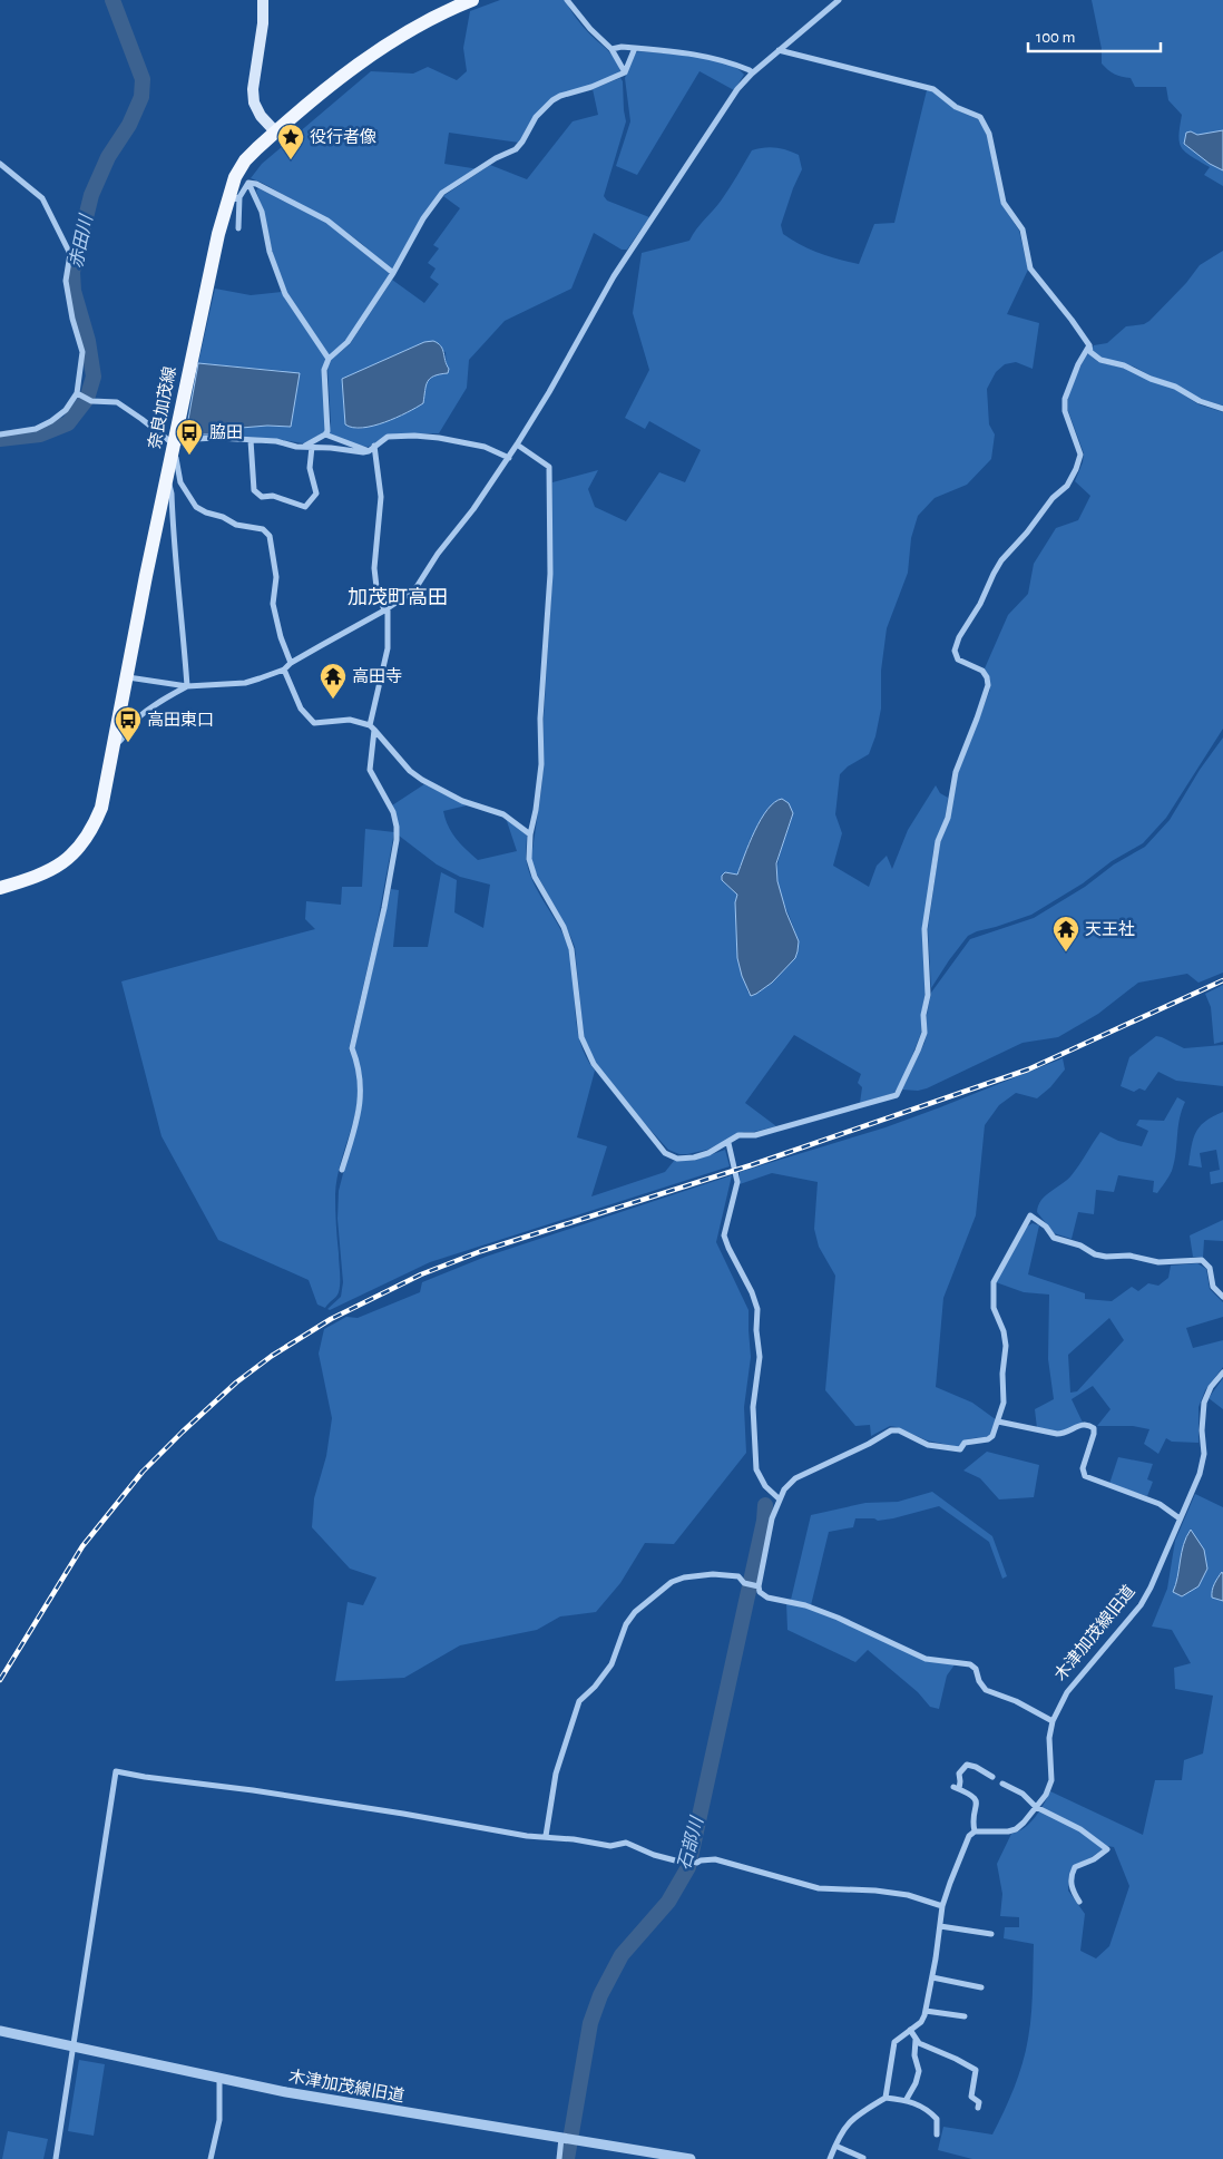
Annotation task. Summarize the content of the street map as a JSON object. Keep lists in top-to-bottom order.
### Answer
{
  "streets": {
    "main road": ["奈良加茂線"],
    "street": ["木津加茂線旧道"]
  },
  "districts": ["加茂町高田"],
  "water": ["赤田川", "石部川"],
  "places": {
    "place": ["役行者像"],
    "bus stop": ["脇田", "高田東口"],
    "temple": ["高田寺", "天王社"]
  },
  "scale_bar": "100 m"
}
